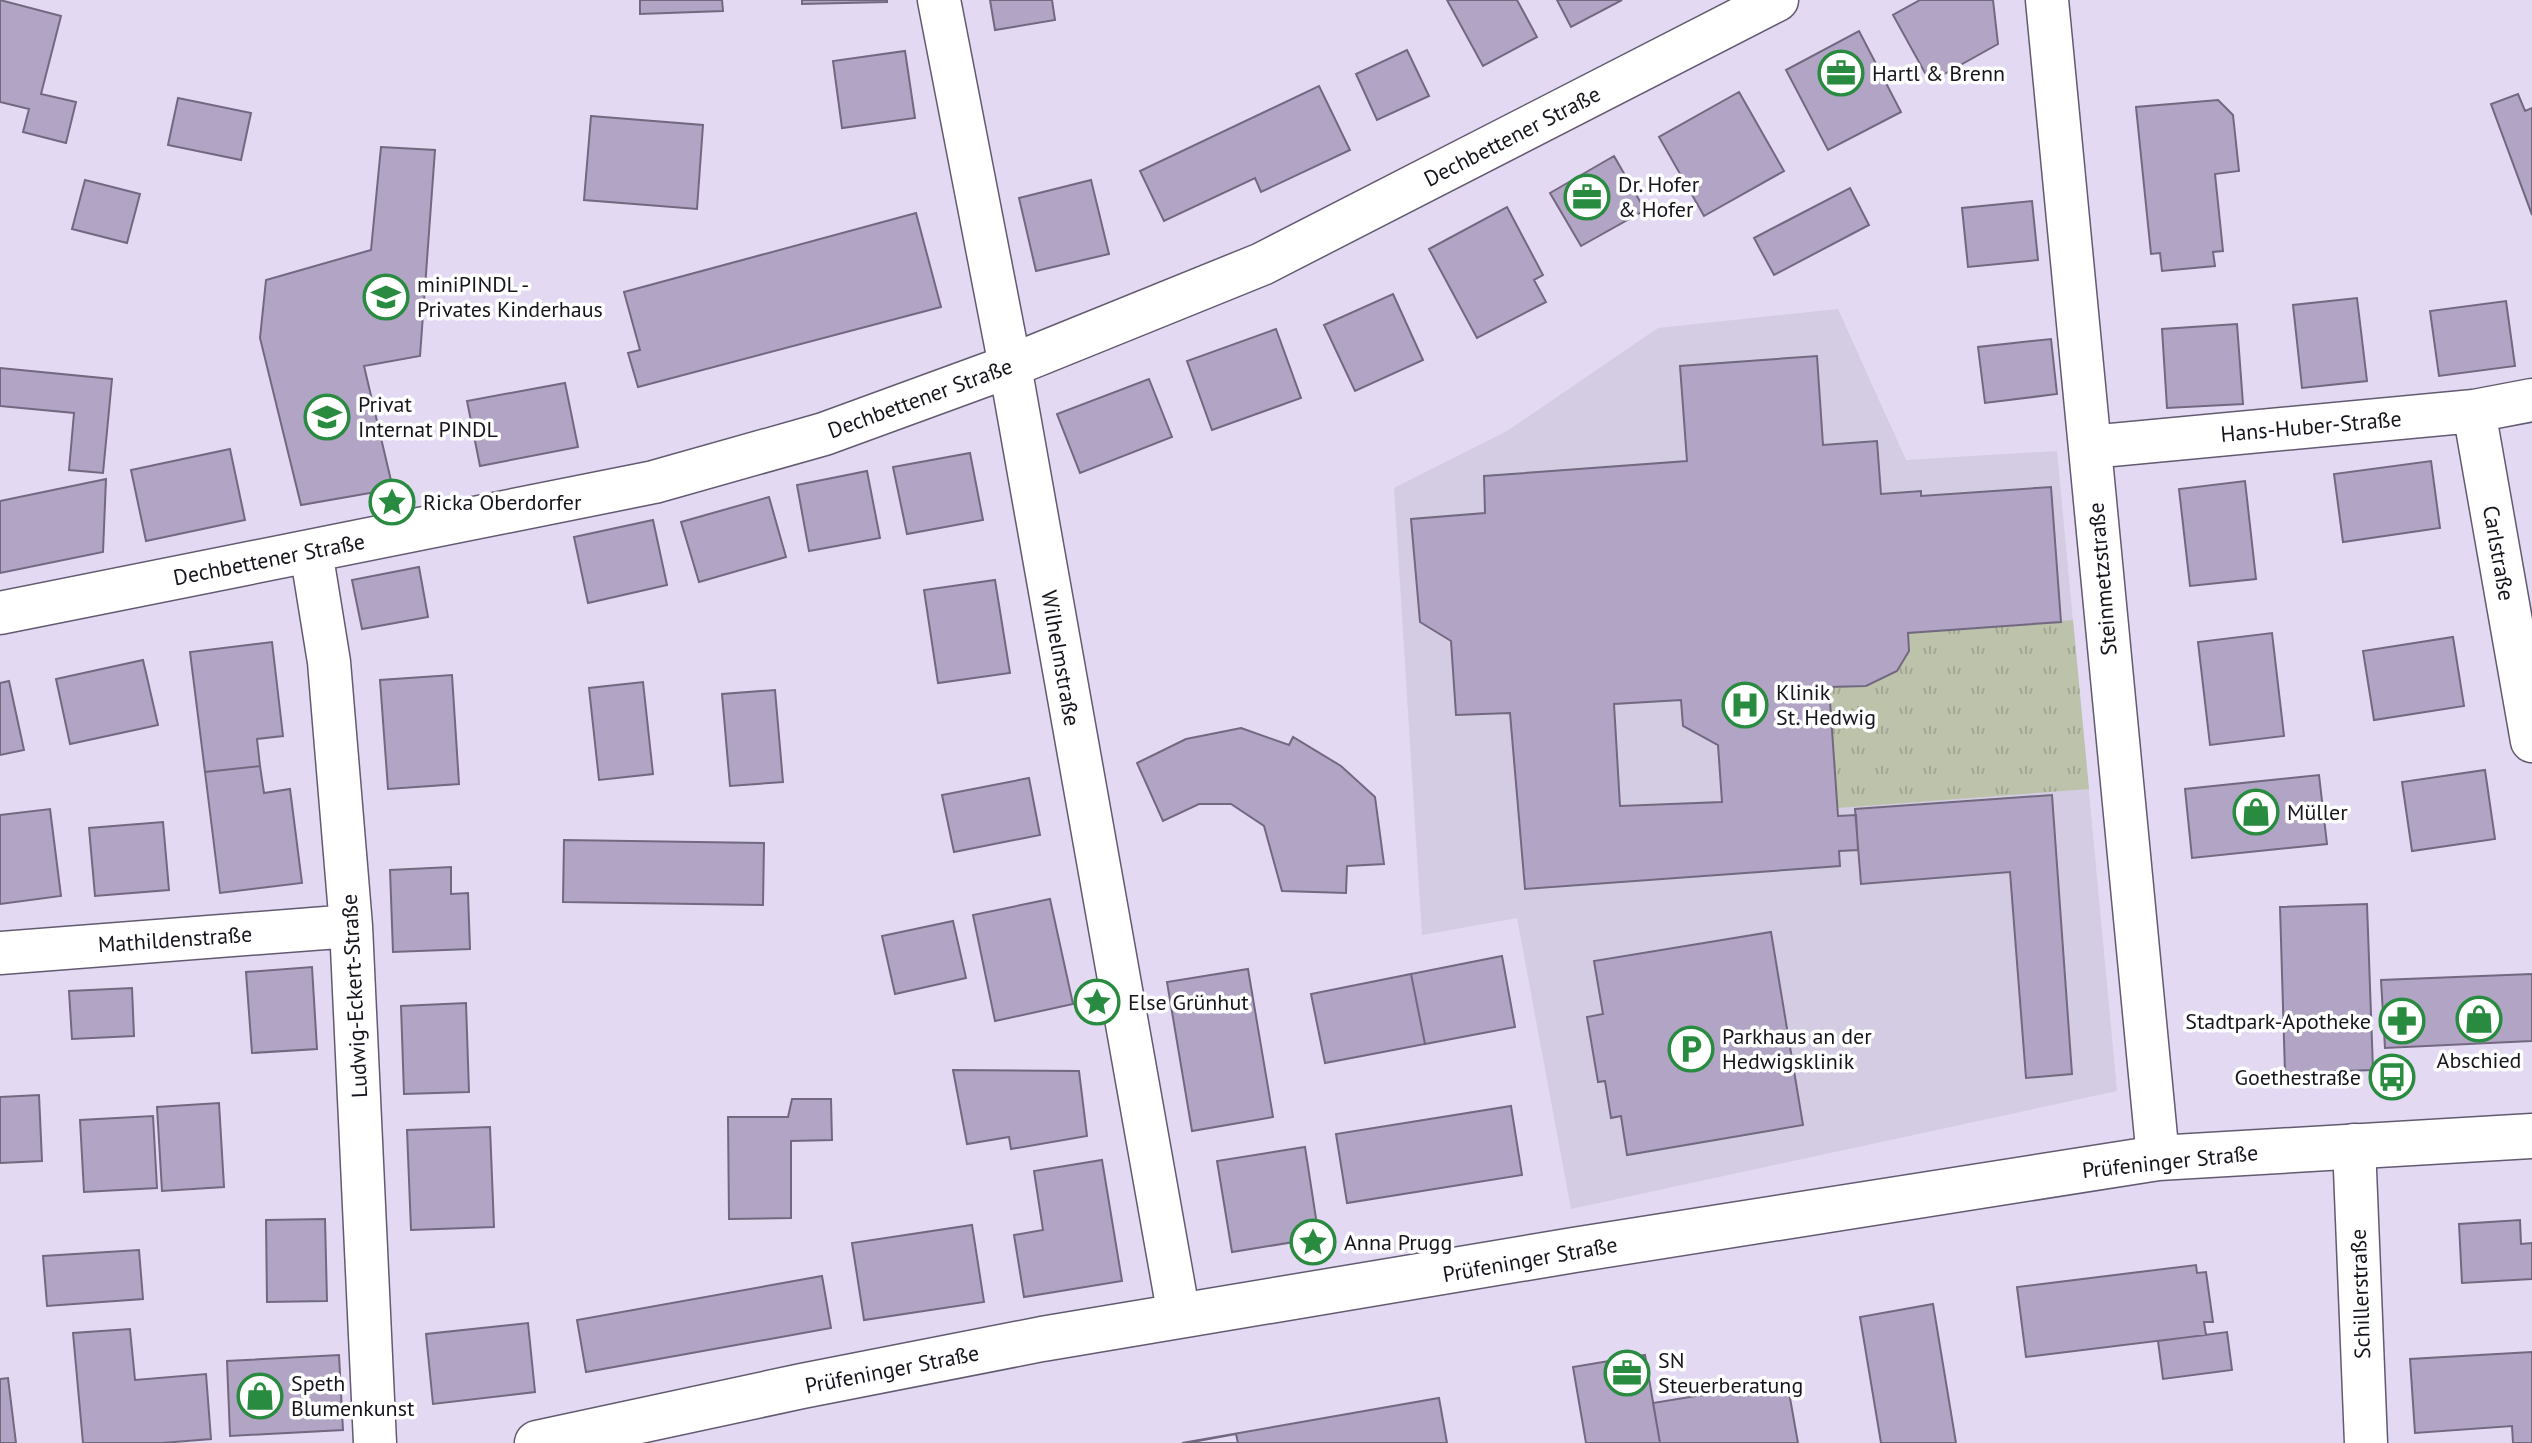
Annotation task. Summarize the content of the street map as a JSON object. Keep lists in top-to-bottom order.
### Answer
{
  "streets": {
    "street": [
      "Dechbettener Straße",
      "Hans-Huber-Straße",
      "Carlstraße",
      "Steinmetzstraße",
      "Wilhelmstraße",
      "Mathildenstraße",
      "Ludwig-Eckert-Straße",
      "Prüfeninger Straße",
      "Schillerstraße"
    ]
  },
  "crossings": [
    ["Dechbettener Straße", "Wilhelmstraße"],
    ["Dechbettener Straße", "Ludwig-Eckert-Straße"],
    ["Hans-Huber-Straße", "Carlstraße"],
    ["Hans-Huber-Straße", "Steinmetzstraße"],
    ["Steinmetzstraße", "Prüfeninger Straße"],
    ["Wilhelmstraße", "Prüfeninger Straße"],
    ["Mathildenstraße", "Ludwig-Eckert-Straße"],
    ["Prüfeninger Straße", "Schillerstraße"]
  ],
  "places": {
    "office": ["Hartl & Brenn", "Dr. Hofer & Hofer", "SN Steuerberatung"],
    "school or university": ["miniPINDL - Privates Kinderhaus", "Privat Internat PINDL"],
    "place": ["Ricka Oberdorfer", "Else Grünhut", "Anna Prugg"],
    "hospital": ["Klinik St. Hedwig"],
    "shop": ["Müller", "Abschied", "Speth Blumenkunst"],
    "pharmacy": ["Stadtpark-Apotheke"],
    "parking": ["Parkhaus an der Hedwigsklinik"],
    "bus stop": ["Goethestraße"]
  }
}
